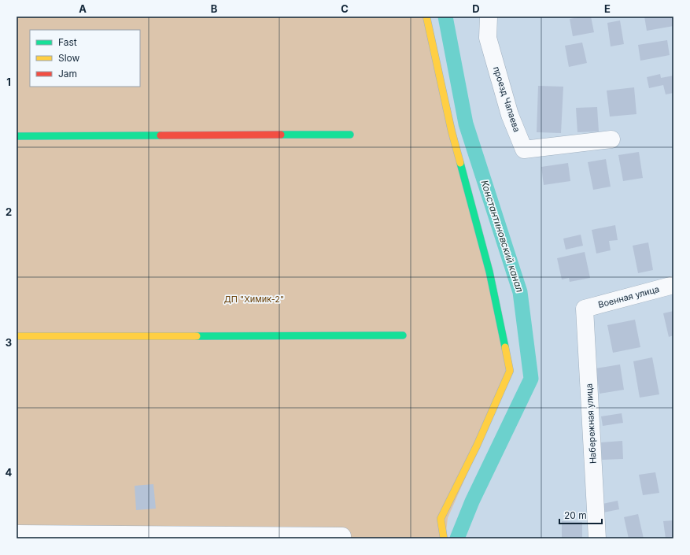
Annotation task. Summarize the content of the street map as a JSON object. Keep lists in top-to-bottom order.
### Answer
{
  "streets": {
    "street": ["проезд Чапаева", "Военная улица", "Набережная улица"]
  },
  "crossings": [
    ["Военная улица", "Набережная улица"]
  ],
  "water": ["Константиновский канал"],
  "parks": ["ДП \"Химик-2\""],
  "legend": ["Fast", "Slow", "Jam"],
  "scale_bar": "20 m",
  "grid": {
    "columns": [
      "A",
      "B",
      "C",
      "D",
      "E"
    ],
    "rows": [
      "1",
      "2",
      "3",
      "4"
    ]
  }
}
